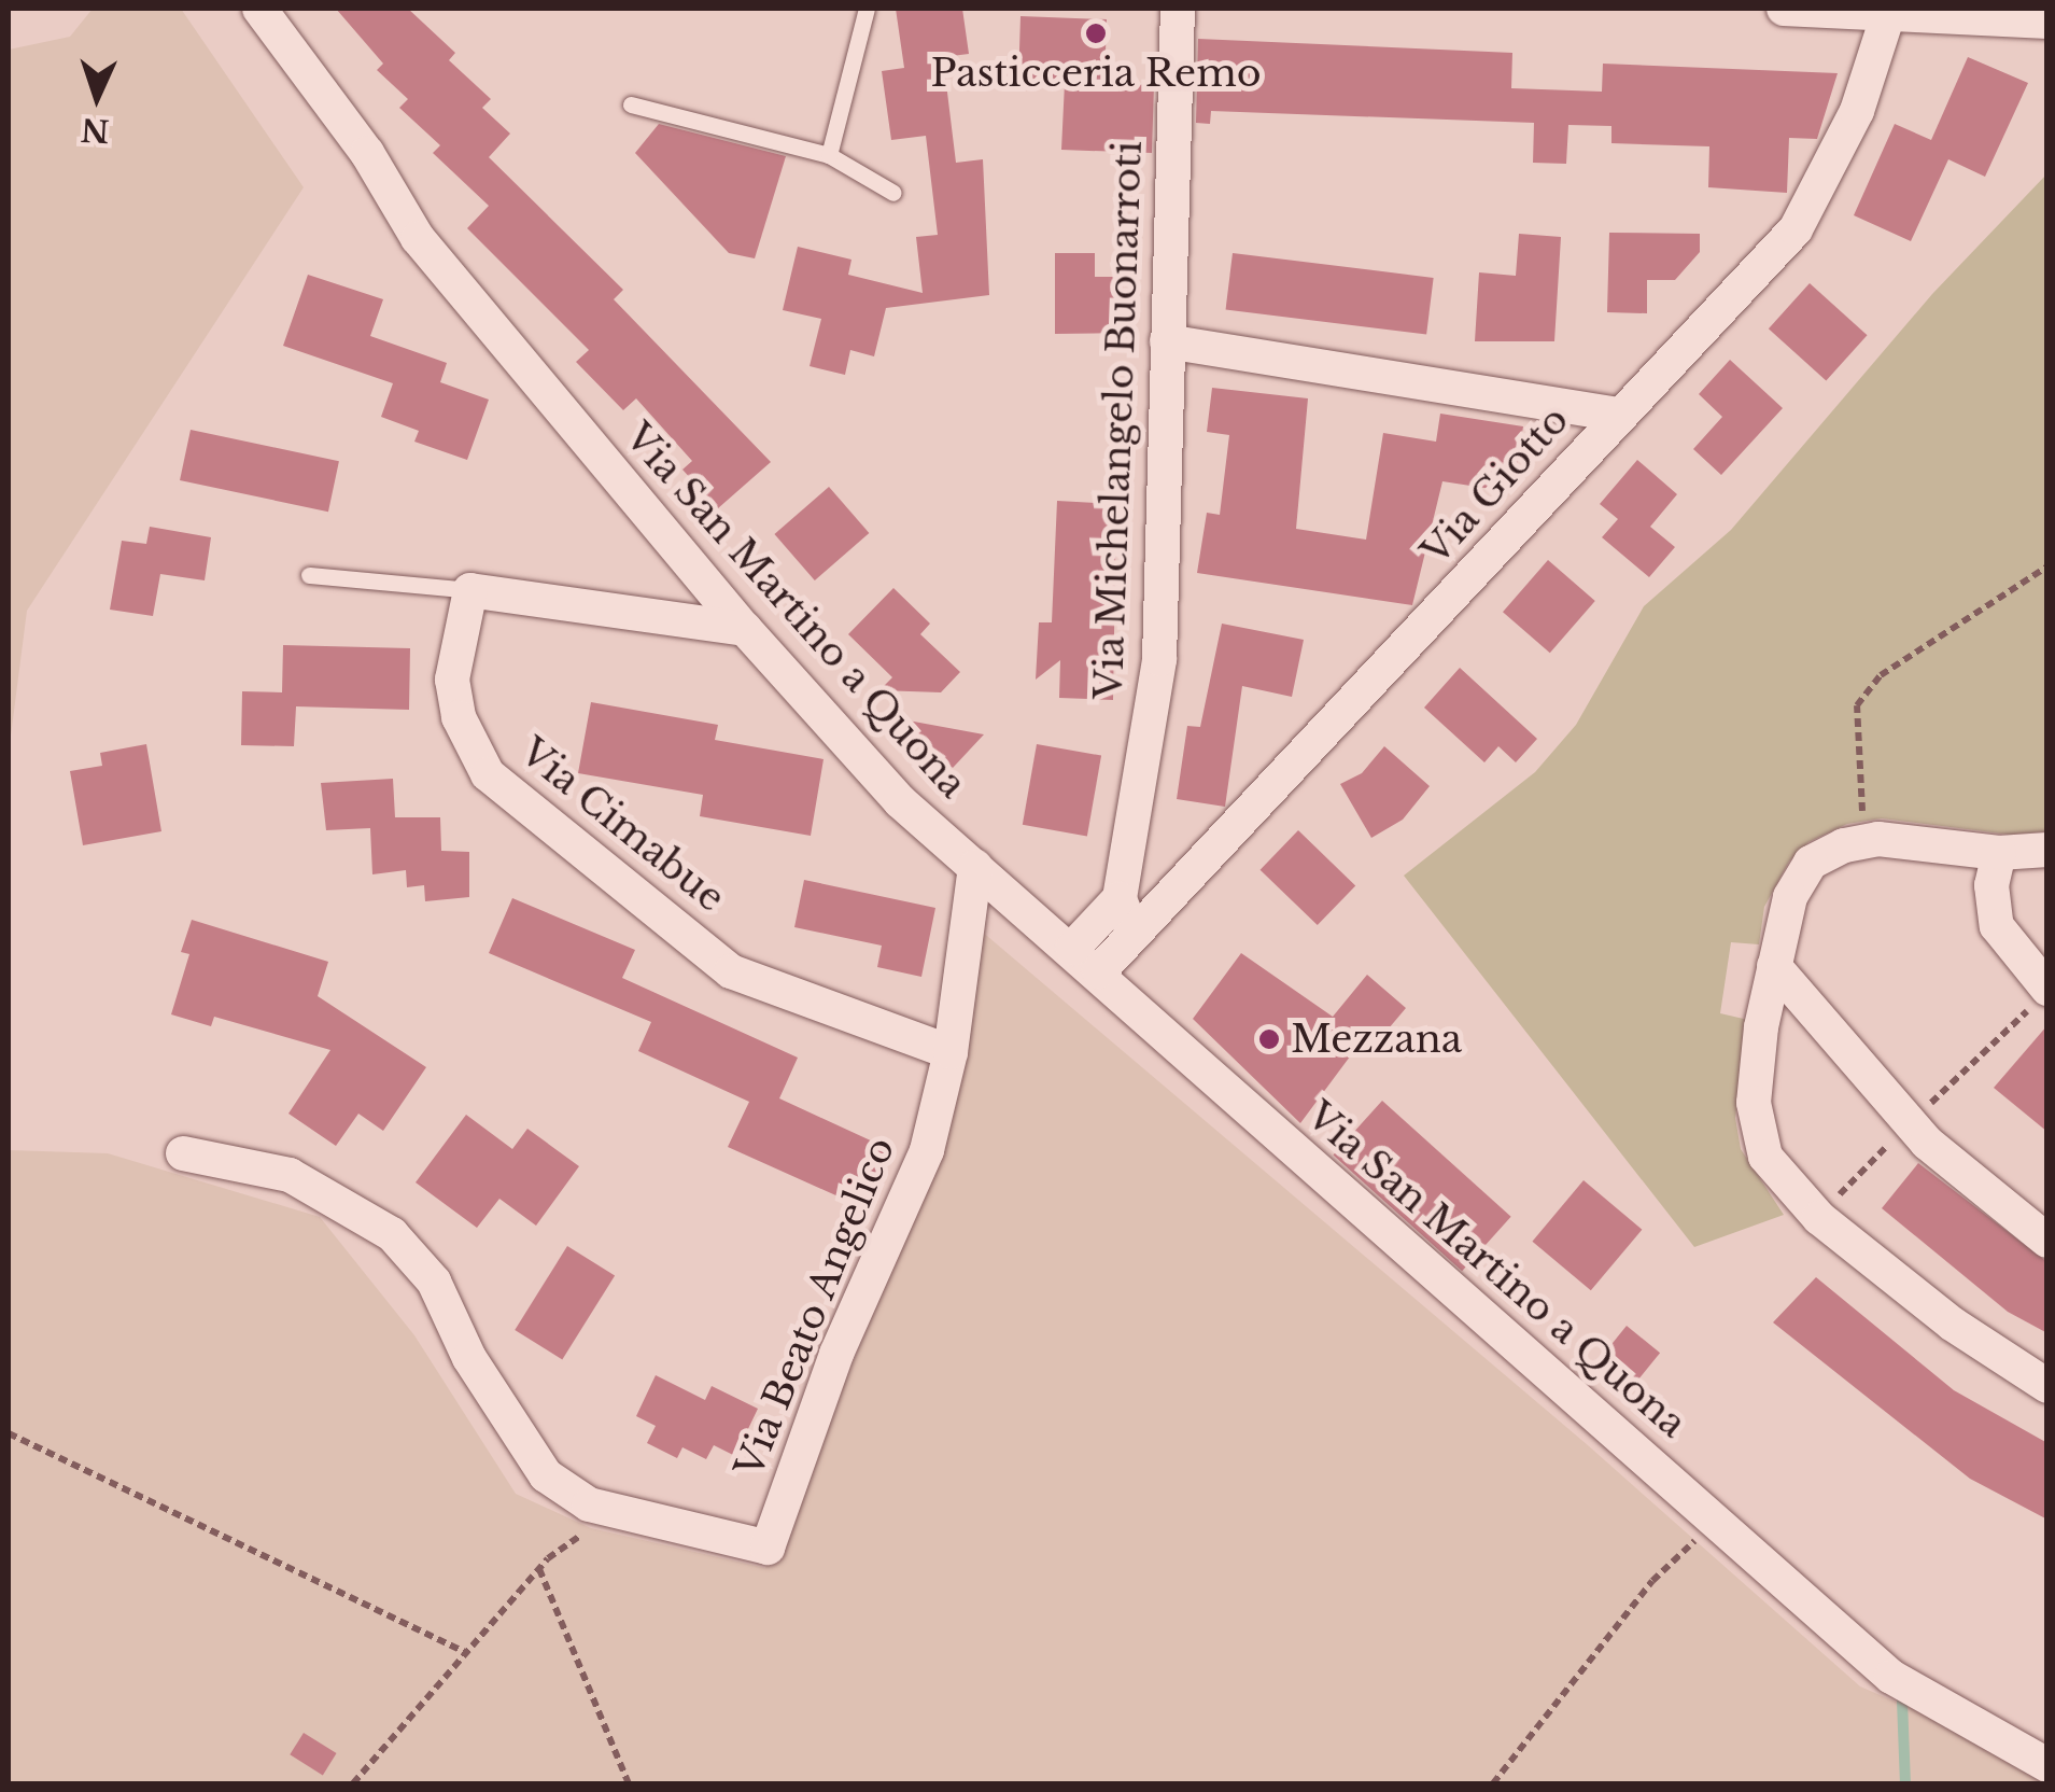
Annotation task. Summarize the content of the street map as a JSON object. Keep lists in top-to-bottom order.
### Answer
{
  "streets": {
    "street": [
      "Via Michelangelo Buonarroti",
      "Via Giotto",
      "Via San Martino a Quona",
      "Via Cimabue",
      "Via Beato Angelico"
    ]
  },
  "crossings": [
    ["Via Giotto", "Via San Martino a Quona"],
    ["Via San Martino a Quona", "Via Beato Angelico"],
    ["Via Cimabue", "Via Beato Angelico"]
  ],
  "places": ["Pasticceria Remo", "Mezzana"],
  "north": "bottom"
}
